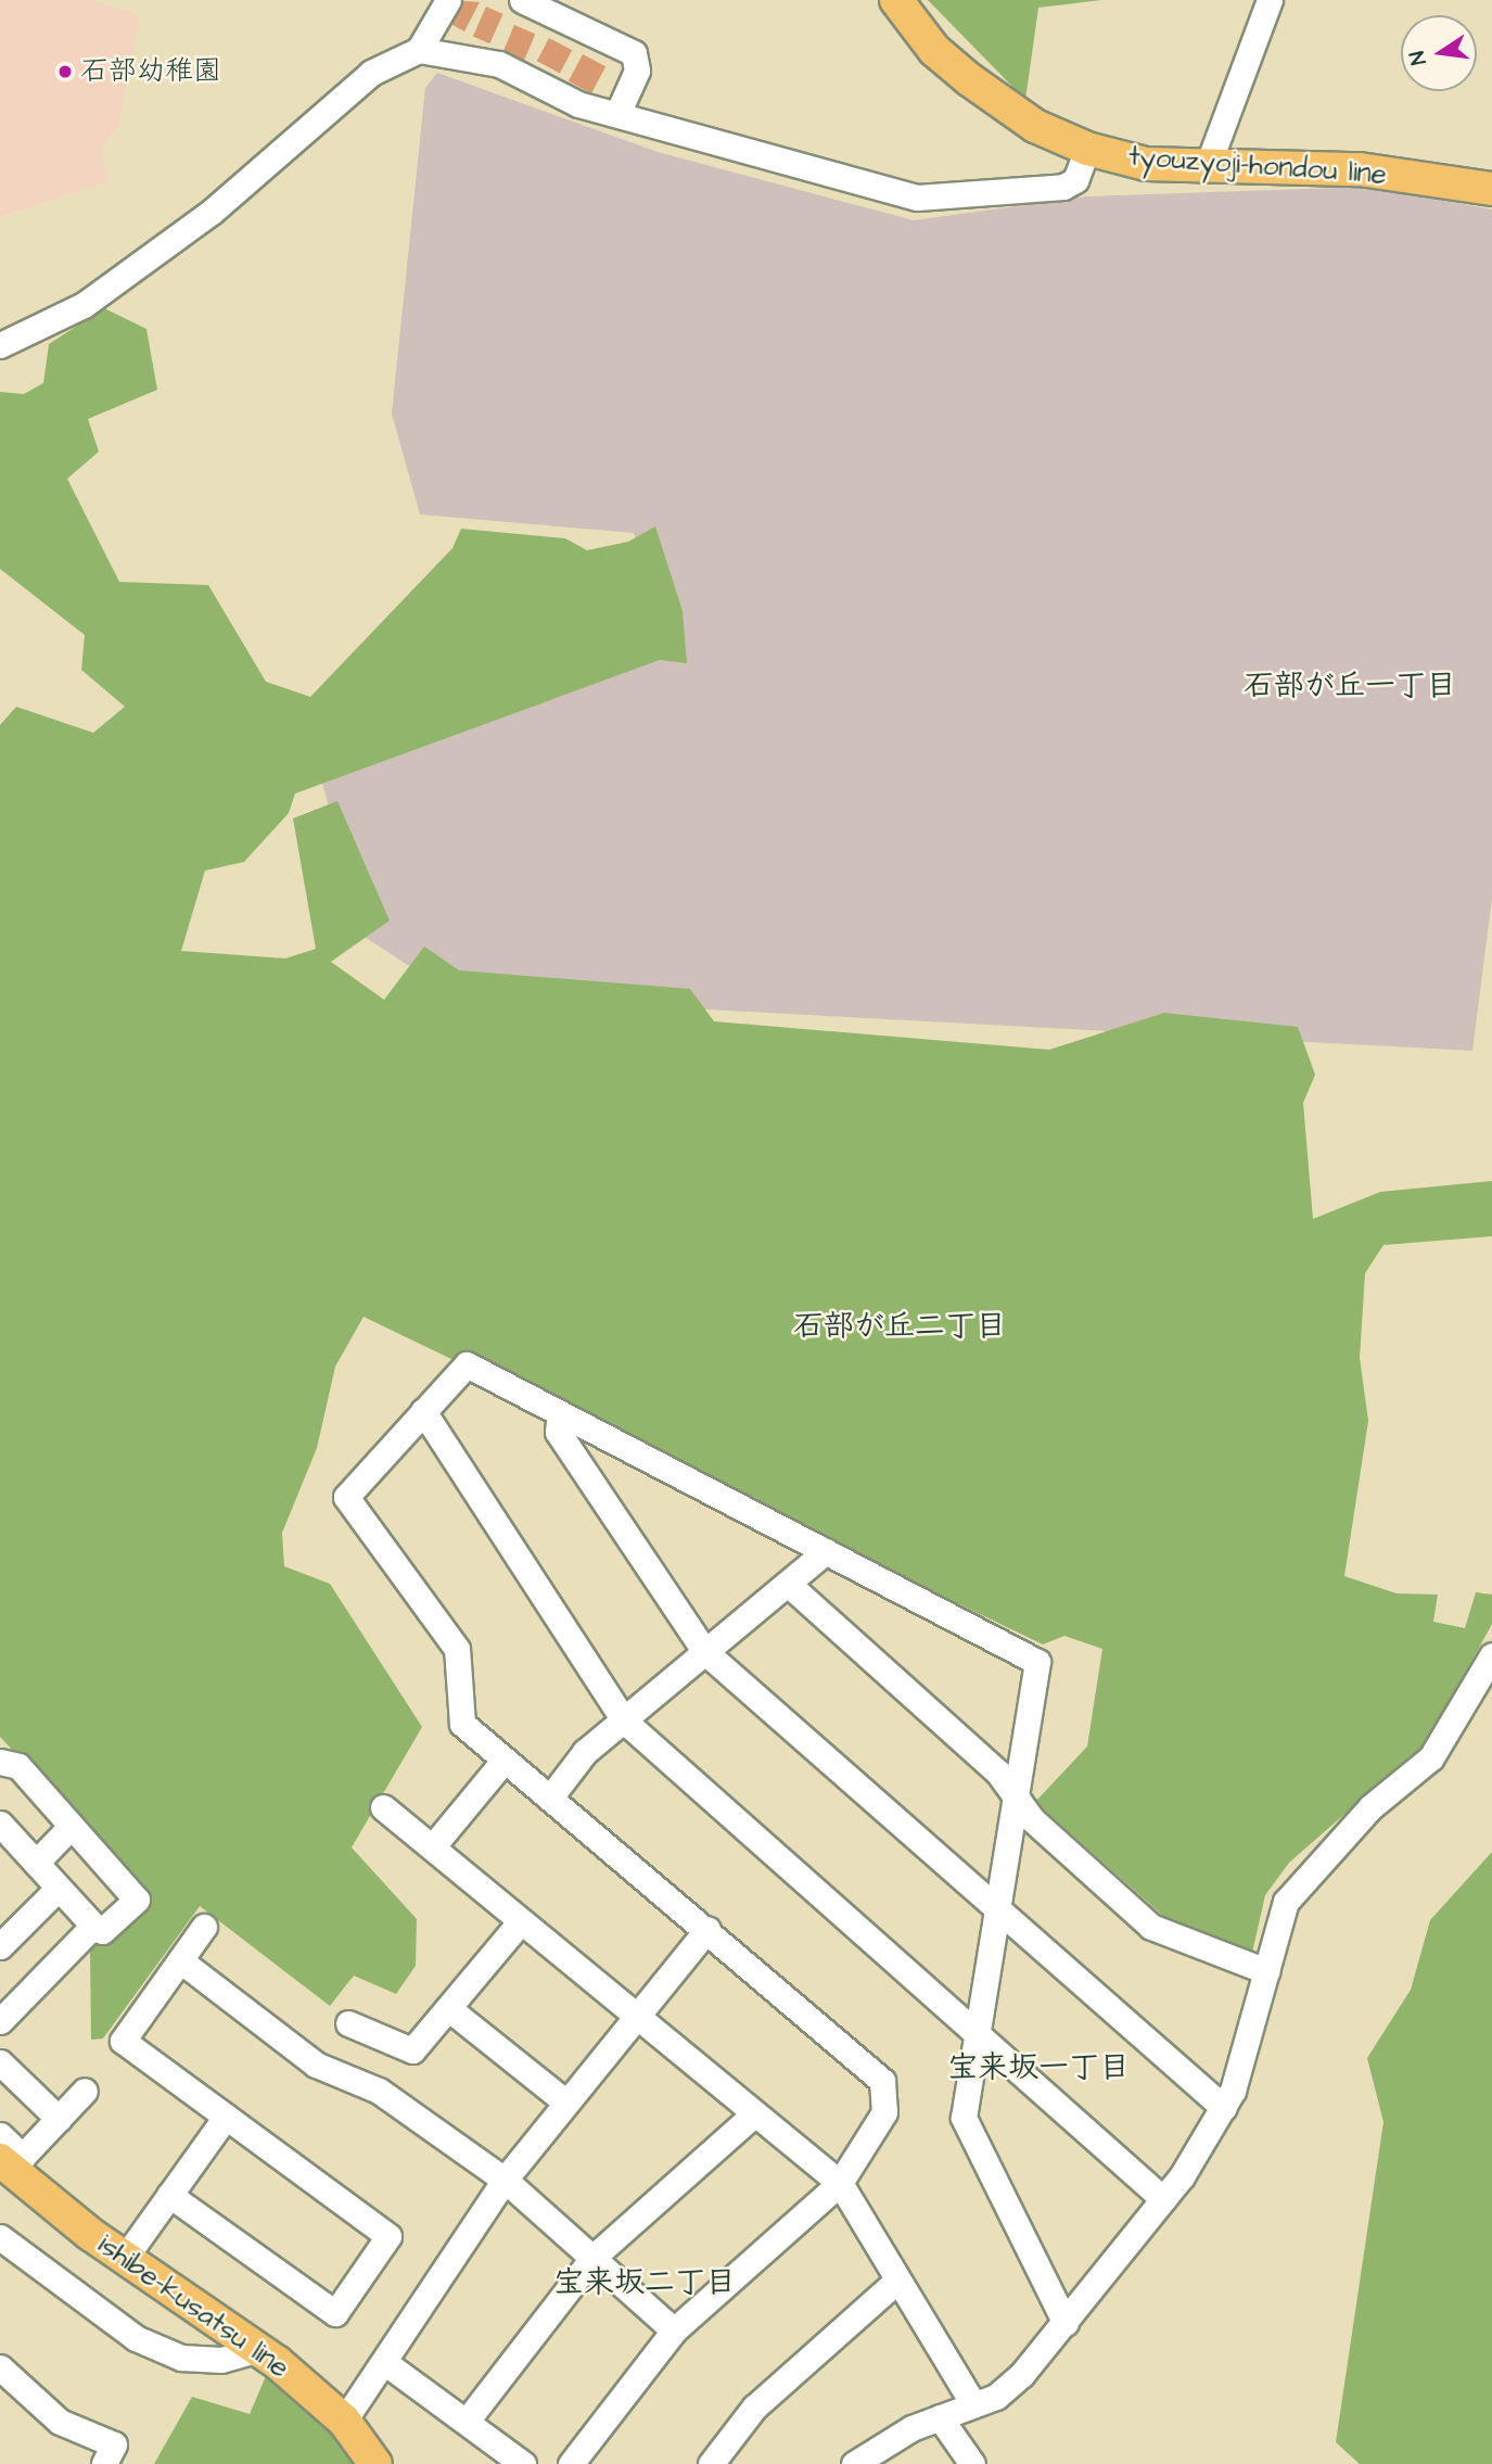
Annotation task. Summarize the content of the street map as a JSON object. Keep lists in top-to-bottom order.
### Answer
{
  "streets": {
    "main road": ["tyouzyoji-hondou line", "ishibe-kusatsu line"]
  },
  "districts": [
    "石部が丘一丁目",
    "石部が丘二丁目",
    "宝来坂一丁目",
    "宝来坂二丁目"
  ],
  "places": ["石部幼稚園"],
  "north": "left"
}
